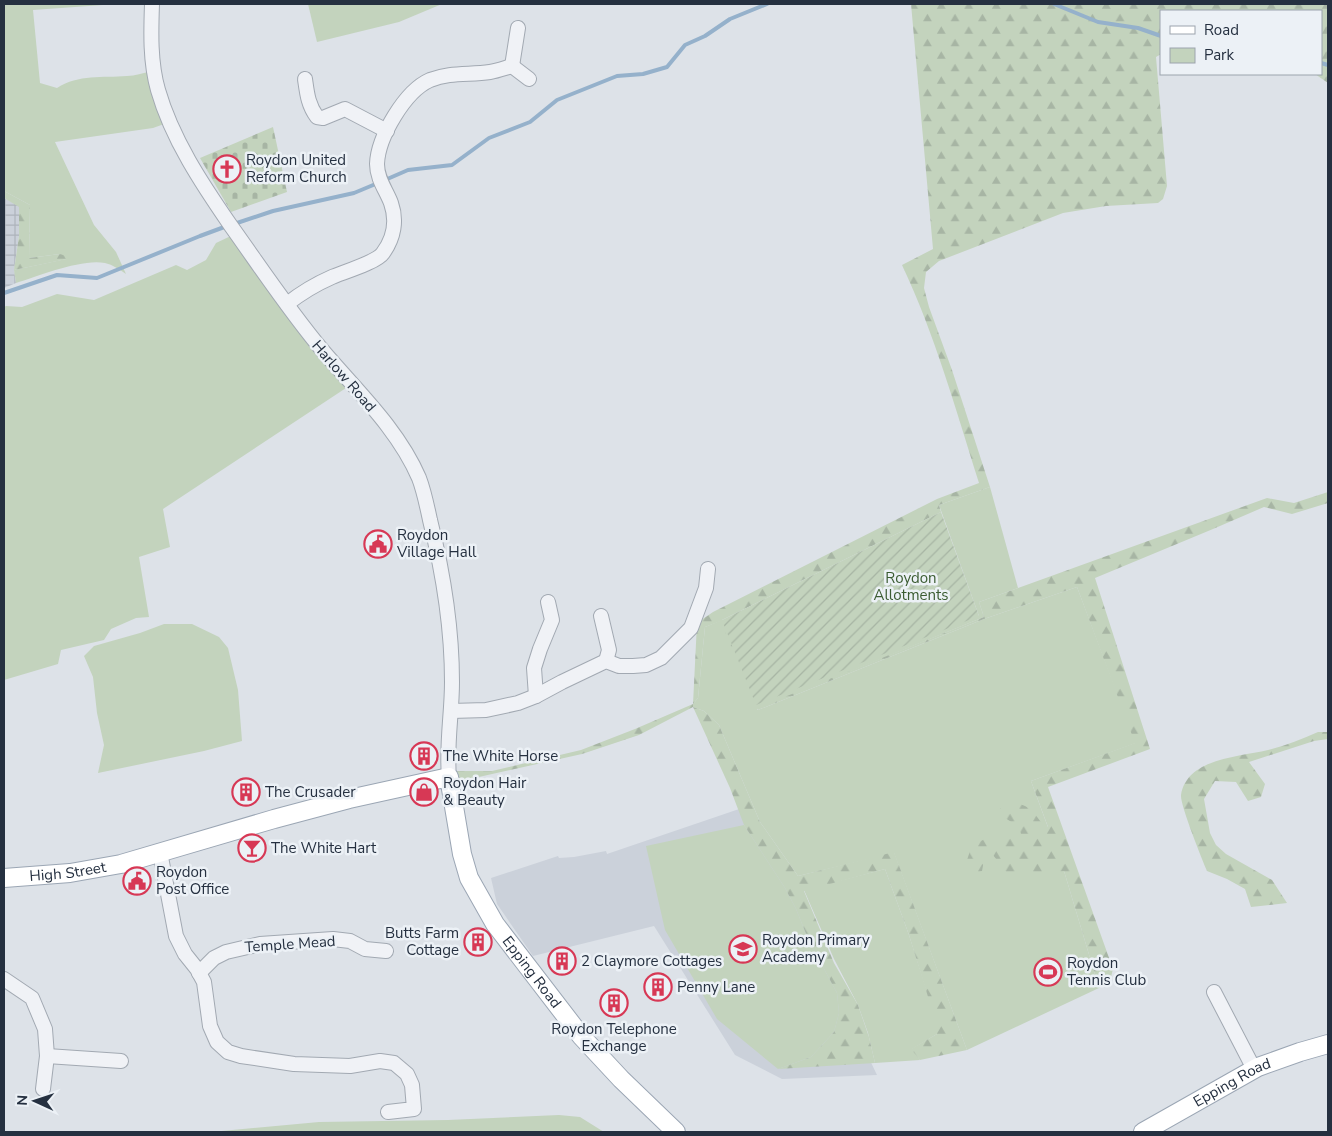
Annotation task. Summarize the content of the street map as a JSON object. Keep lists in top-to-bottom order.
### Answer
{
  "streets": {
    "main road": ["High Street", "Epping Road"],
    "street": ["Harlow Road", "Temple Mead"]
  },
  "crossings": [
    ["Harlow Road", "High Street"],
    ["Harlow Road", "Epping Road"],
    ["High Street", "Epping Road"]
  ],
  "parks": ["Roydon Allotments"],
  "places": {
    "church": ["Roydon United Reform Church"],
    "public building": ["Roydon Village Hall", "Roydon Post Office"],
    "building": [
      "The White Horse",
      "The Crusader",
      "Butts Farm Cottage",
      "2 Claymore Cottages",
      "Penny Lane",
      "Roydon Telephone Exchange"
    ],
    "shop": ["Roydon Hair & Beauty"],
    "bar": ["The White Hart"],
    "school or university": ["Roydon Primary Academy"],
    "sports": ["Roydon Tennis Club"]
  },
  "legend": ["Road", "Park"],
  "north": "left"
}
